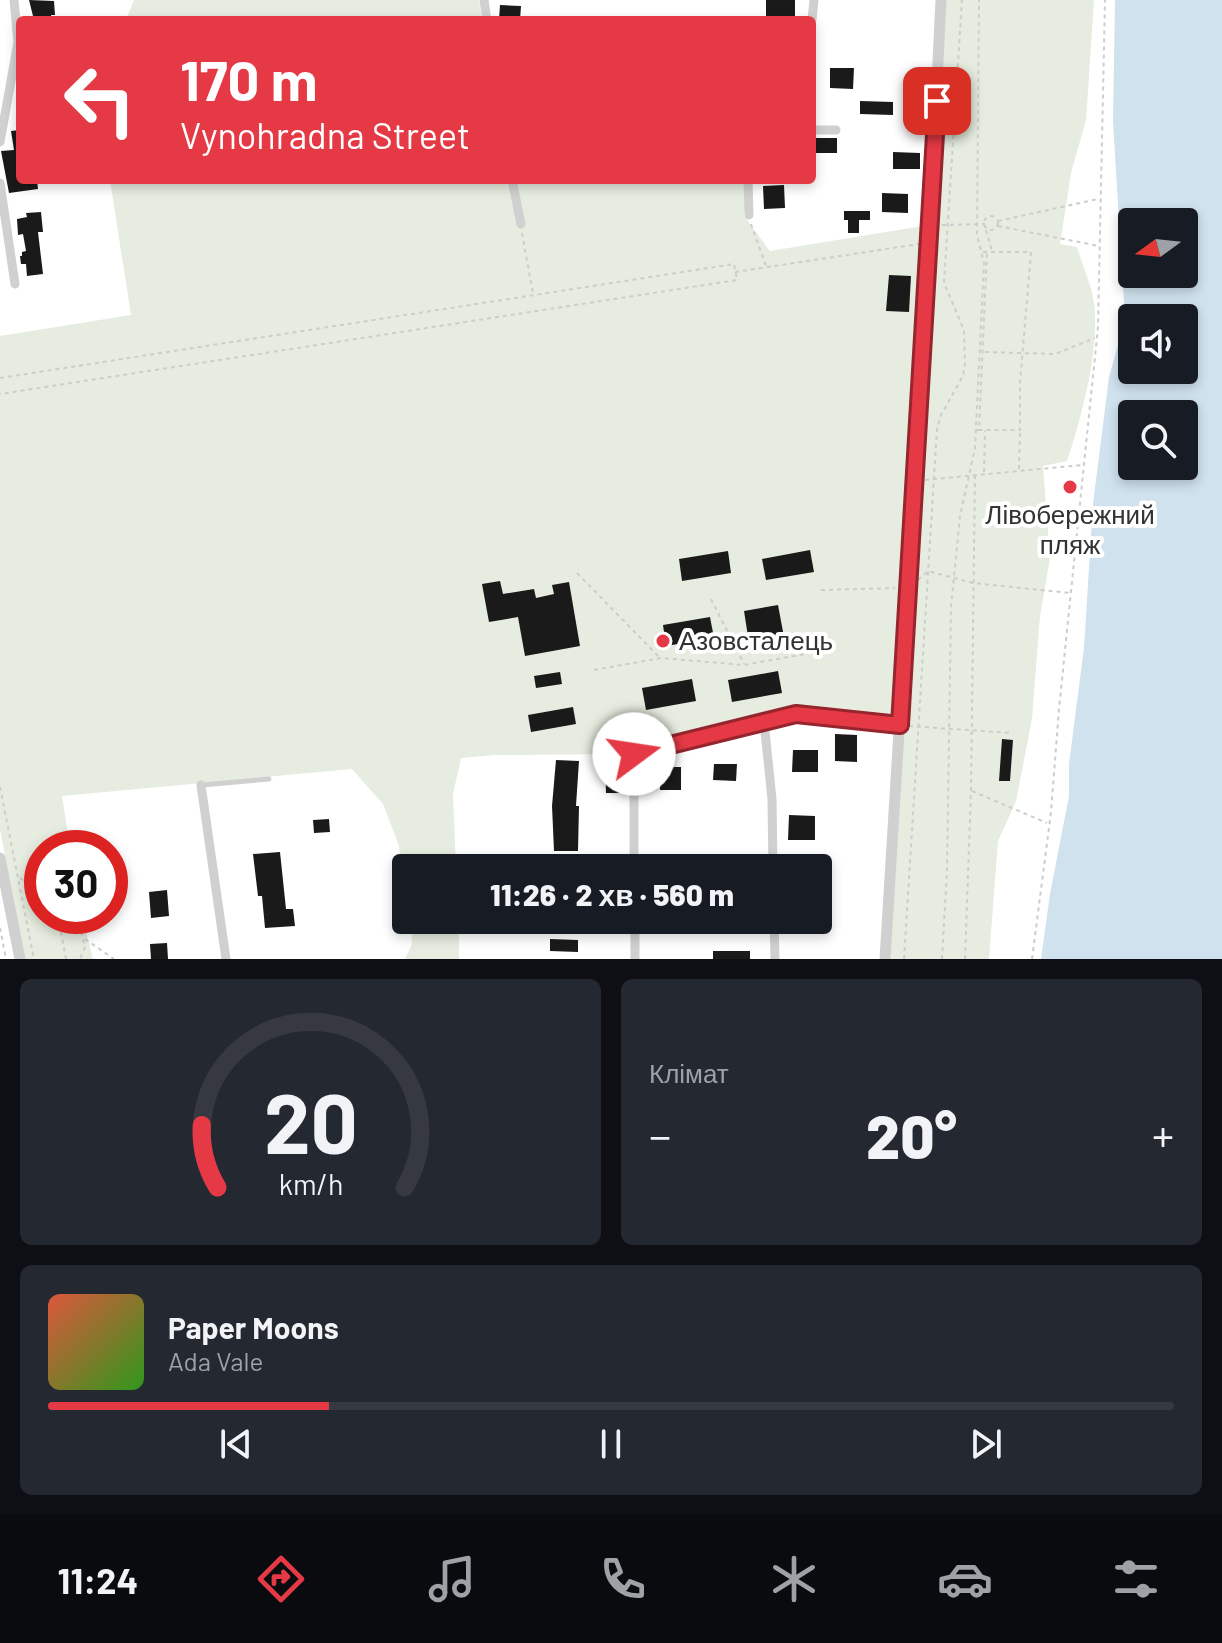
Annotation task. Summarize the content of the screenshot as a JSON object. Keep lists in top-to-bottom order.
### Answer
{
  "places": ["Лівобережний пляж", "Азовсталець"],
  "north": "left",
  "page": {
    "turn": ["170 m", "Vynohradna Street"],
    "limit": "30",
    "trip": "11:26 · 2 хв · 560 m",
    "tile": "Клімат",
    "heat": ["−", "20°", "+"],
    "song": ["Paper Moons", "Ada Vale"],
    "tabs": "11:24",
    "gauge": ["20", "km/h"]
  }
}
